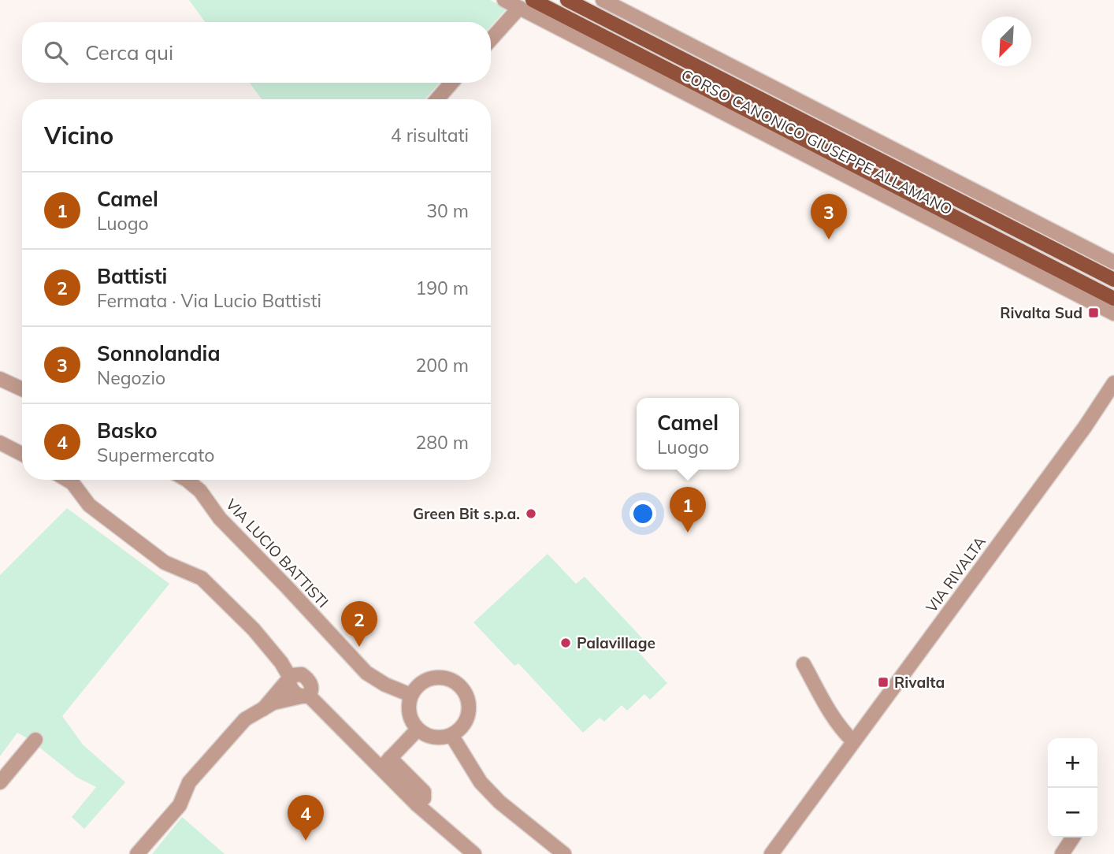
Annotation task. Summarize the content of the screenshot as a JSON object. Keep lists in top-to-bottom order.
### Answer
{
  "streets": {
    "main road": ["CORSO CANONICO GIUSEPPE ALLAMANO"],
    "street": ["VIA LUCIO BATTISTI", "VIA RIVALTA"]
  },
  "places": {
    "transit": ["Rivalta Sud", "Rivalta"],
    "other": ["Green Bit s.p.a.", "Palavillage"]
  },
  "north": "bottom left",
  "page": {
    "search": "Cerca qui",
    "heading": ["Vicino", "4 risultati"],
    "list": [
      {
        "mark": "1",
        "name": "Camel",
        "note": "Luogo",
        "value": "30 m"
      },
      {
        "mark": "2",
        "name": "Battisti",
        "note": "Fermata · Via Lucio Battisti",
        "value": "190 m"
      },
      {
        "mark": "3",
        "name": "Sonnolandia",
        "note": "Negozio",
        "value": "200 m"
      },
      {
        "mark": "4",
        "name": "Basko",
        "note": "Supermercato",
        "value": "280 m"
      }
    ],
    "pins": [
      "3",
      "1",
      "2",
      "4"
    ],
    "popup": ["Camel", "Luogo"],
    "map_buttons": ["+", "−"]
  }
}
